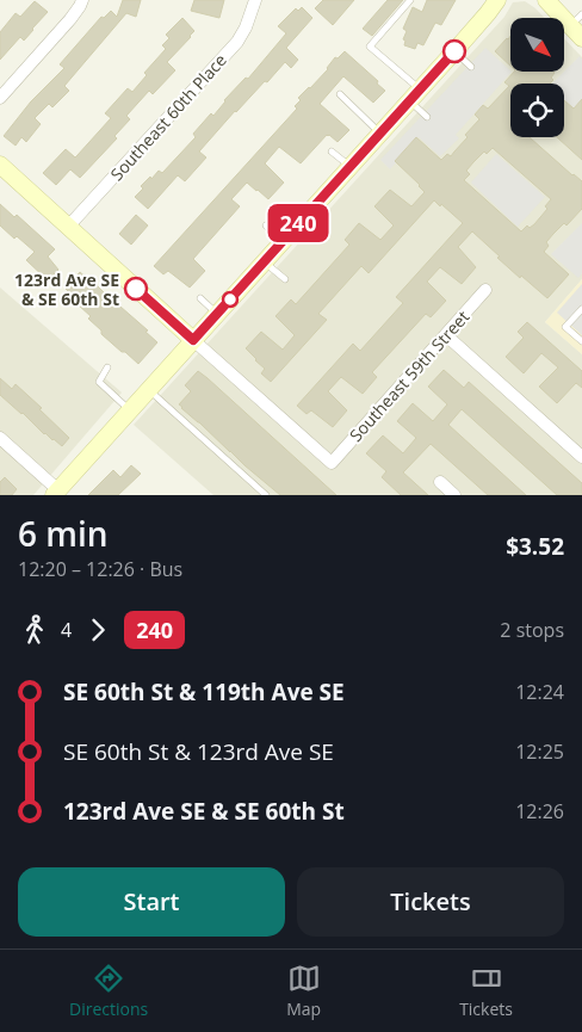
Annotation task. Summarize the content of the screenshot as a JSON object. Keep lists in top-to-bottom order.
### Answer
{
  "streets": {
    "street": ["Southeast 60th Place", "Southeast 59th Street"]
  },
  "places": ["123rd Ave SE & SE 60th St"],
  "lines": ["bus line 240"],
  "north": "bottom right",
  "page": {
    "on_map": "240",
    "heading": ["6 min", "12:20 – 12:26 · Bus", "$3.52"],
    "legs": ["4", "240", "2 stops"],
    "list": [
      {
        "name": "SE 60th St & 119th Ave SE",
        "value": "12:24"
      },
      {
        "name": "SE 60th St & 123rd Ave SE",
        "value": "12:25"
      },
      {
        "name": "123rd Ave SE & SE 60th St",
        "value": "12:26"
      }
    ],
    "buttons": ["Start", "Tickets"],
    "tabs": ["Directions", "Map", "Tickets"]
  }
}
